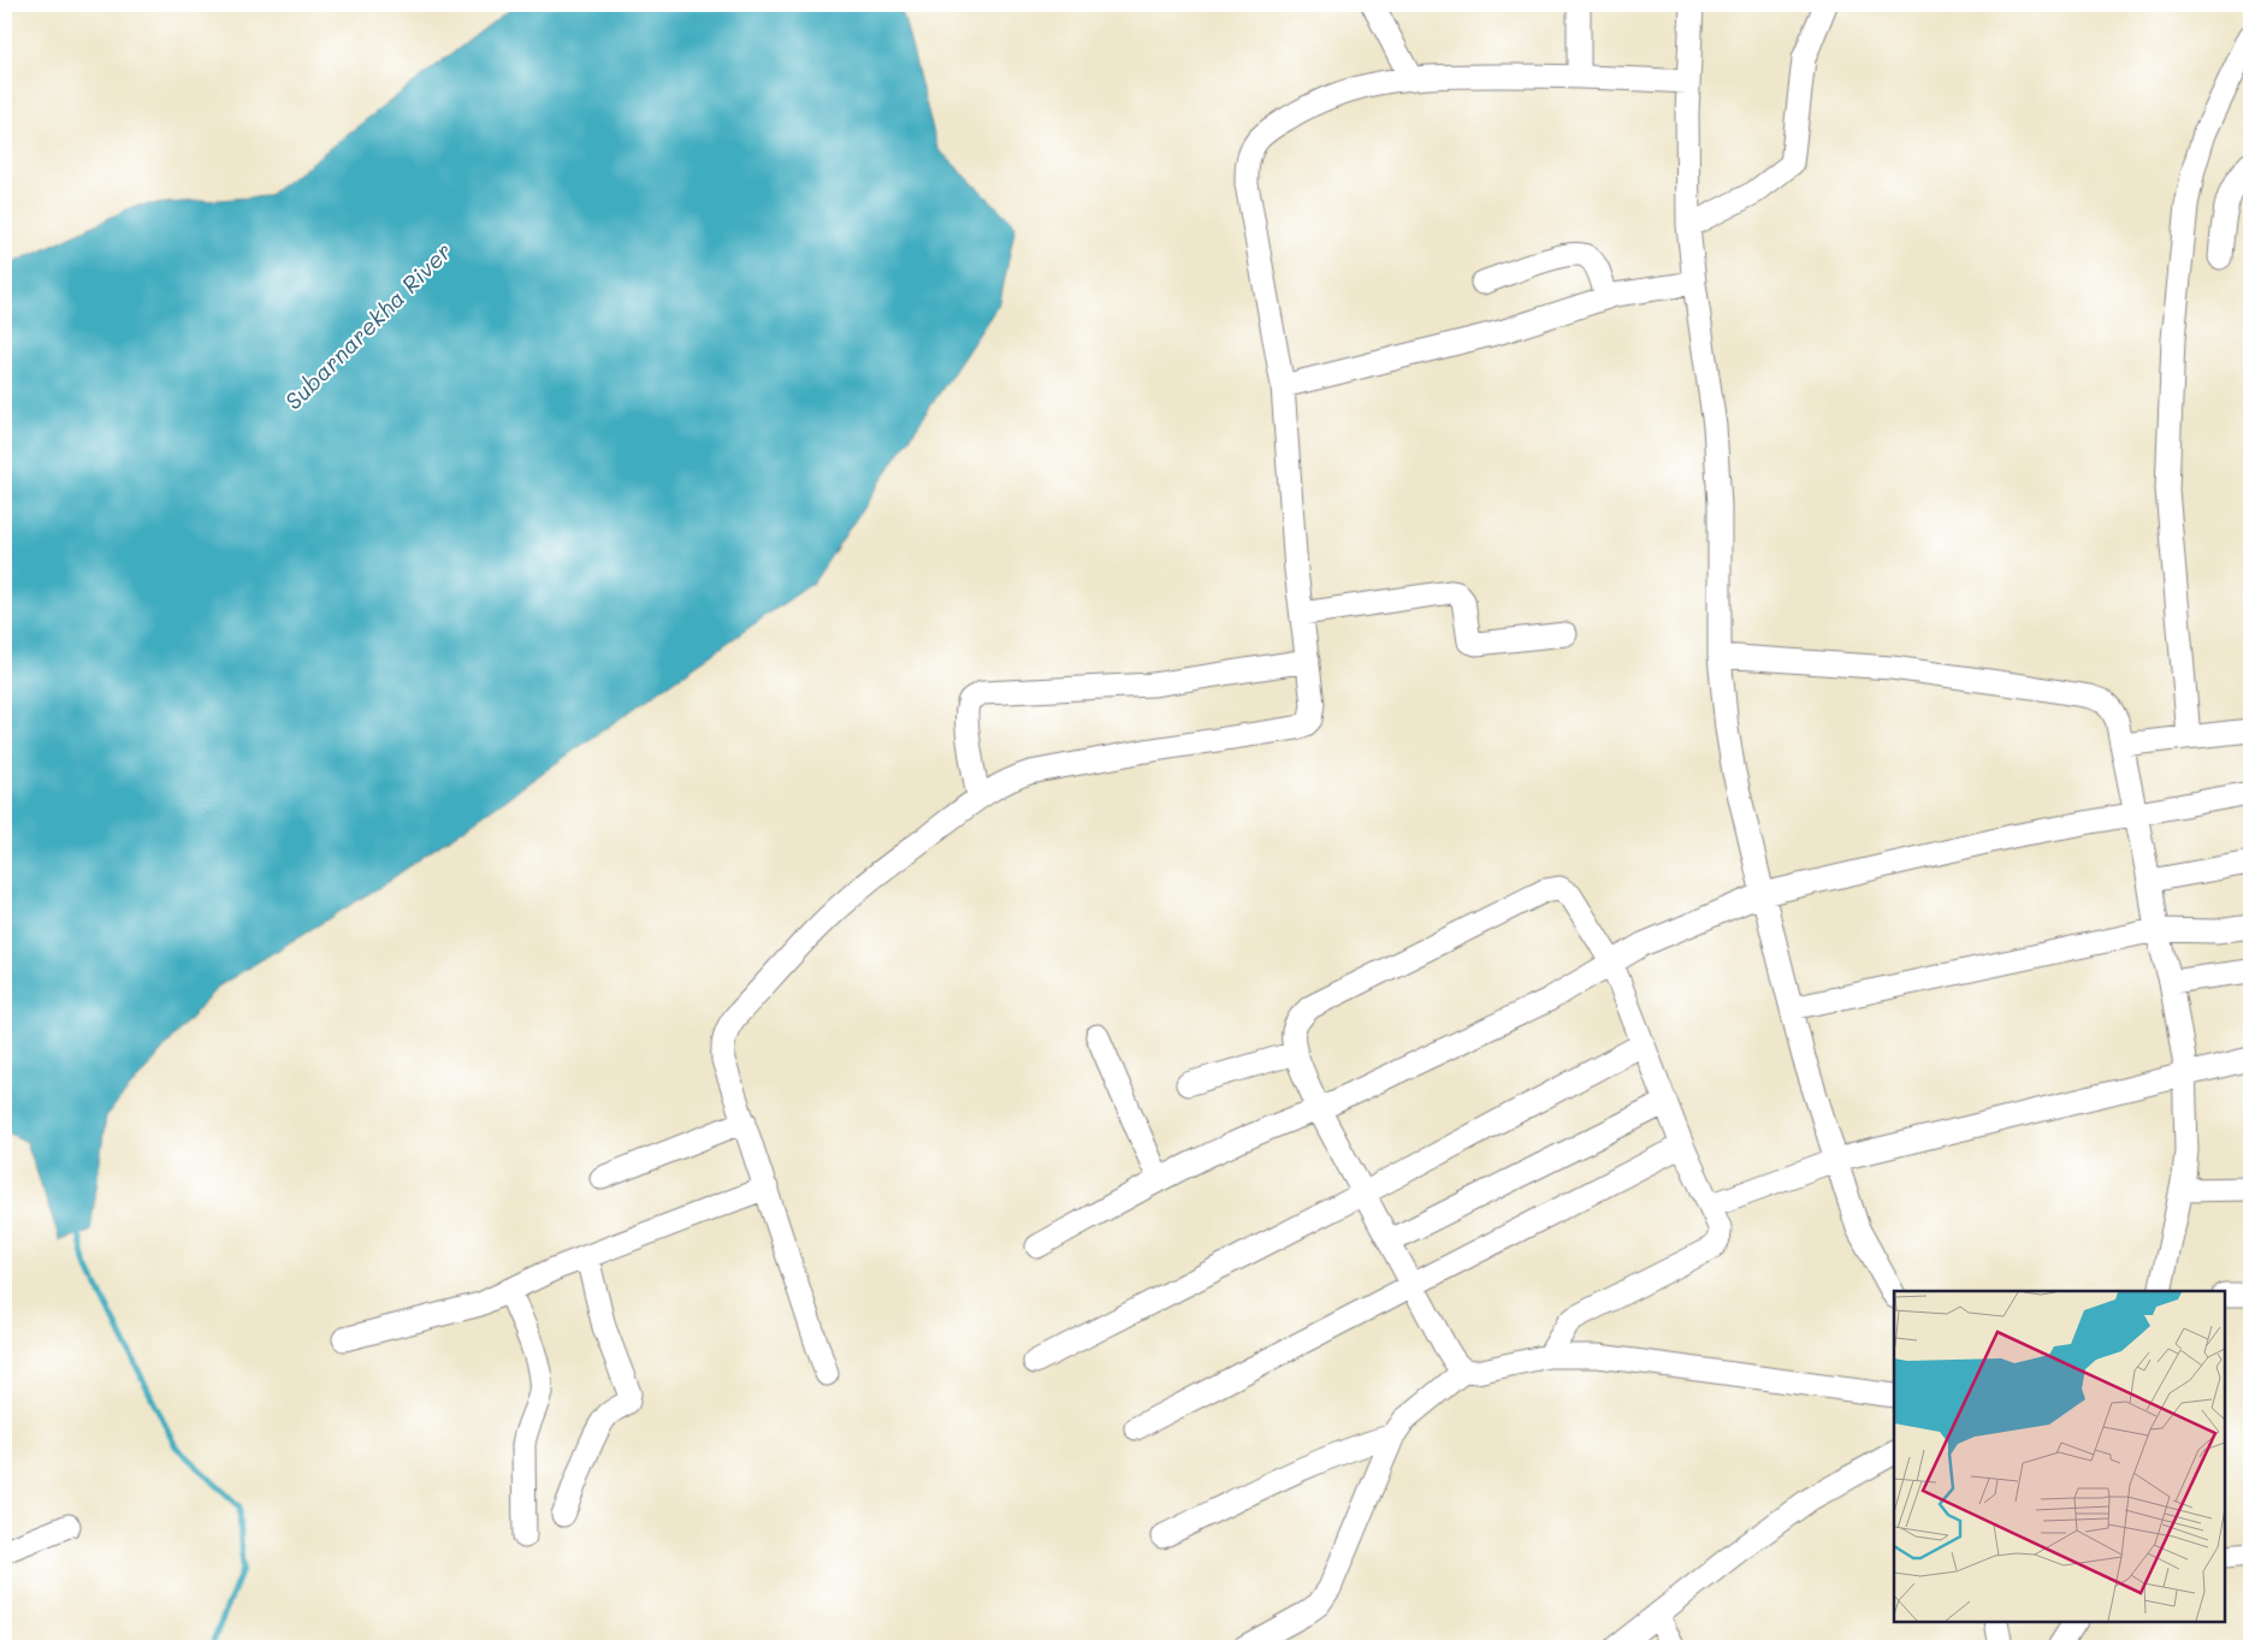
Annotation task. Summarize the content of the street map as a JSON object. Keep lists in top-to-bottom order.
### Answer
{
  "water": ["Subarnarekha River"]
}
